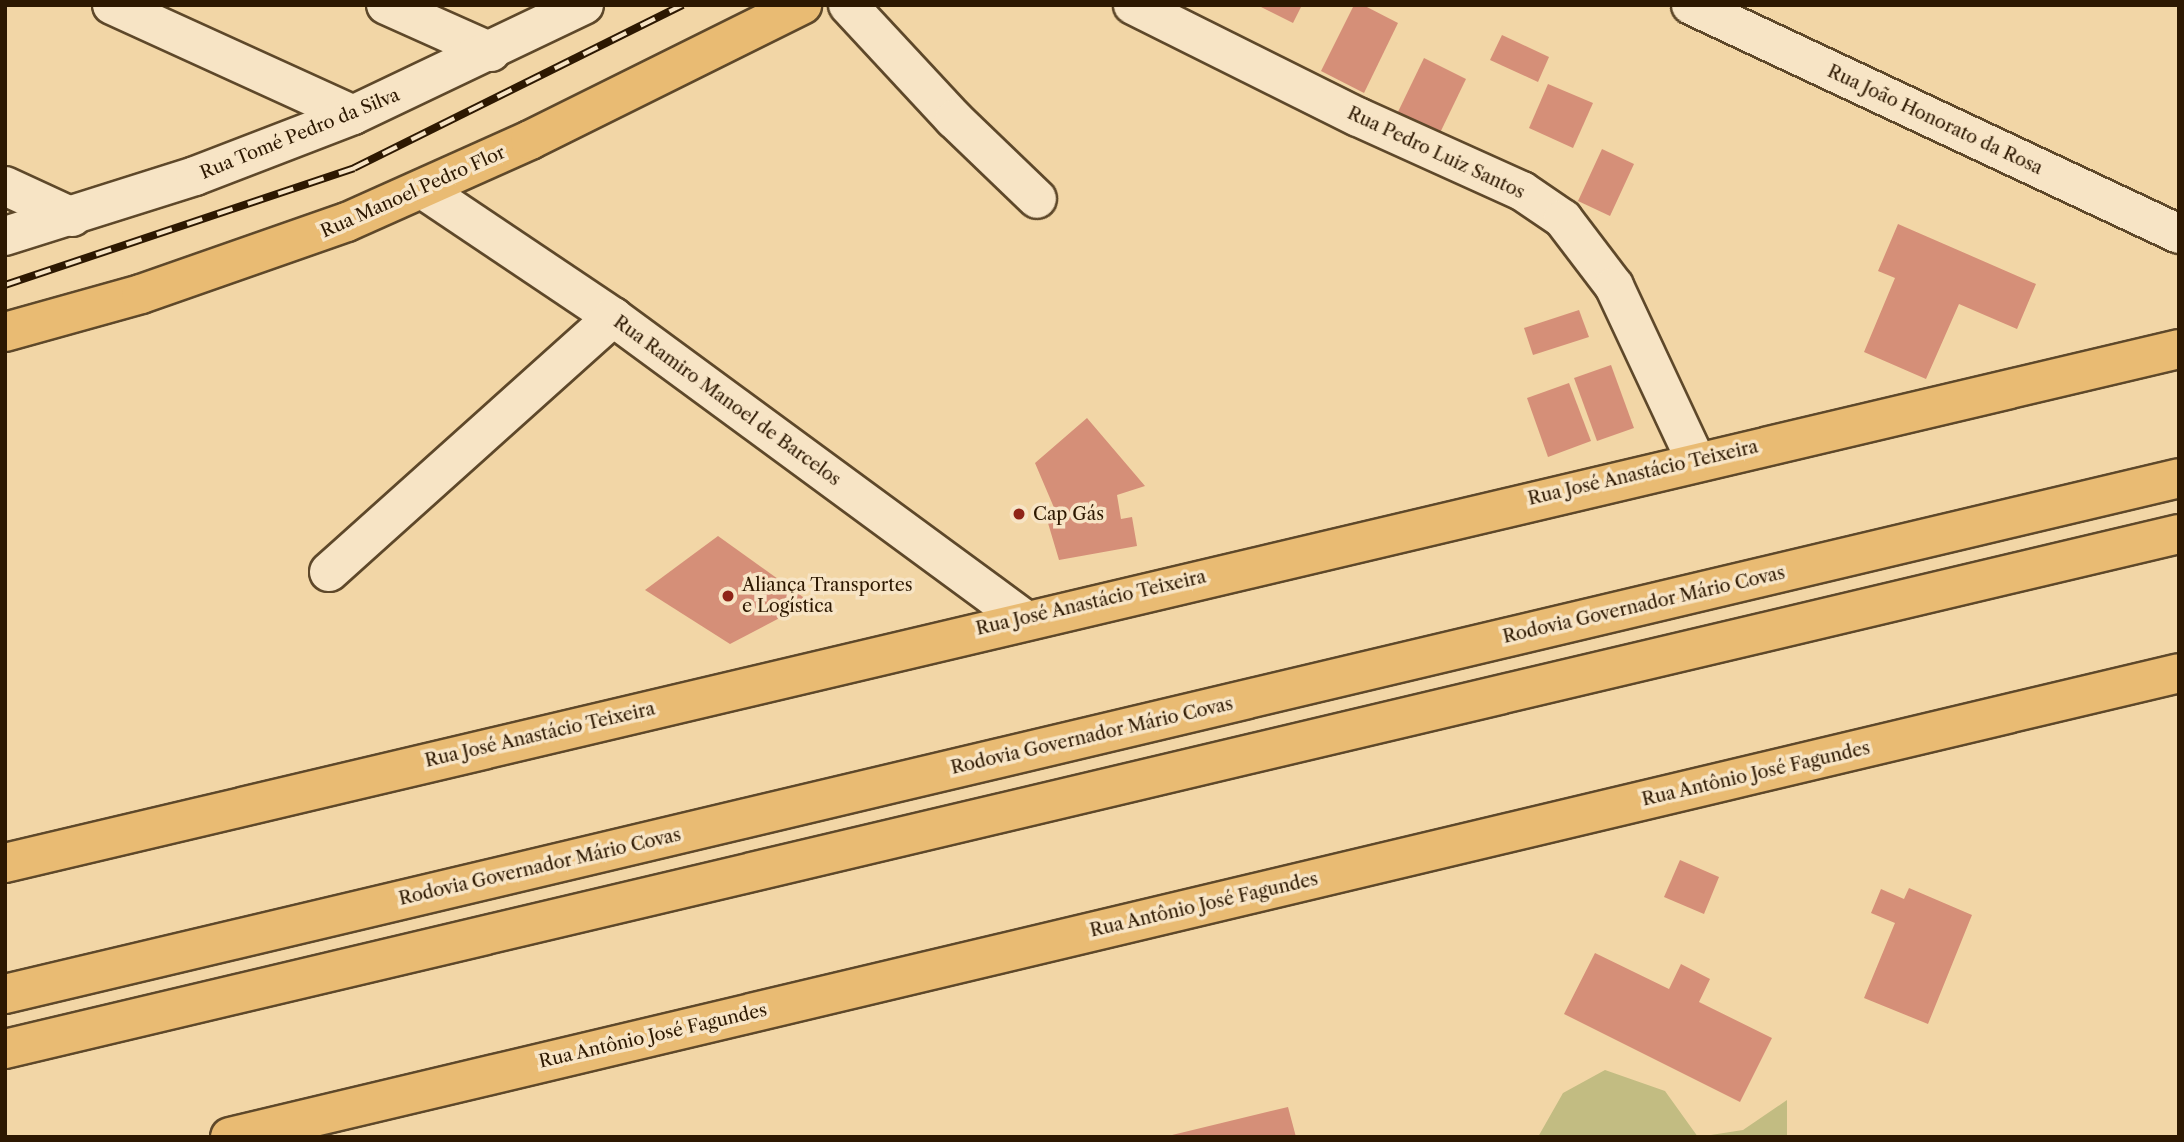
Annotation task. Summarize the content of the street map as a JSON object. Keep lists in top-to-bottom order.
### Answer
{
  "streets": {
    "main road": [
      "Rua Manoel Pedro Flor",
      "Rua José Anastácio Teixeira",
      "Rodovia Governador Mário Covas",
      "Rua Antônio José Fagundes"
    ],
    "street": [
      "Rua João Honorato da Rosa",
      "Rua Tomé Pedro da Silva",
      "Rua Pedro Luiz Santos",
      "Rua Ramiro Manoel de Barcelos"
    ]
  },
  "crossings": [
    ["Rua Pedro Luiz Santos", "Rua José Anastácio Teixeira"],
    ["Rua Manoel Pedro Flor", "Rua Ramiro Manoel de Barcelos"],
    ["Rua Ramiro Manoel de Barcelos", "Rua José Anastácio Teixeira"]
  ],
  "places": ["Cap Gás", "Aliança Transportes e Logística"]
}
